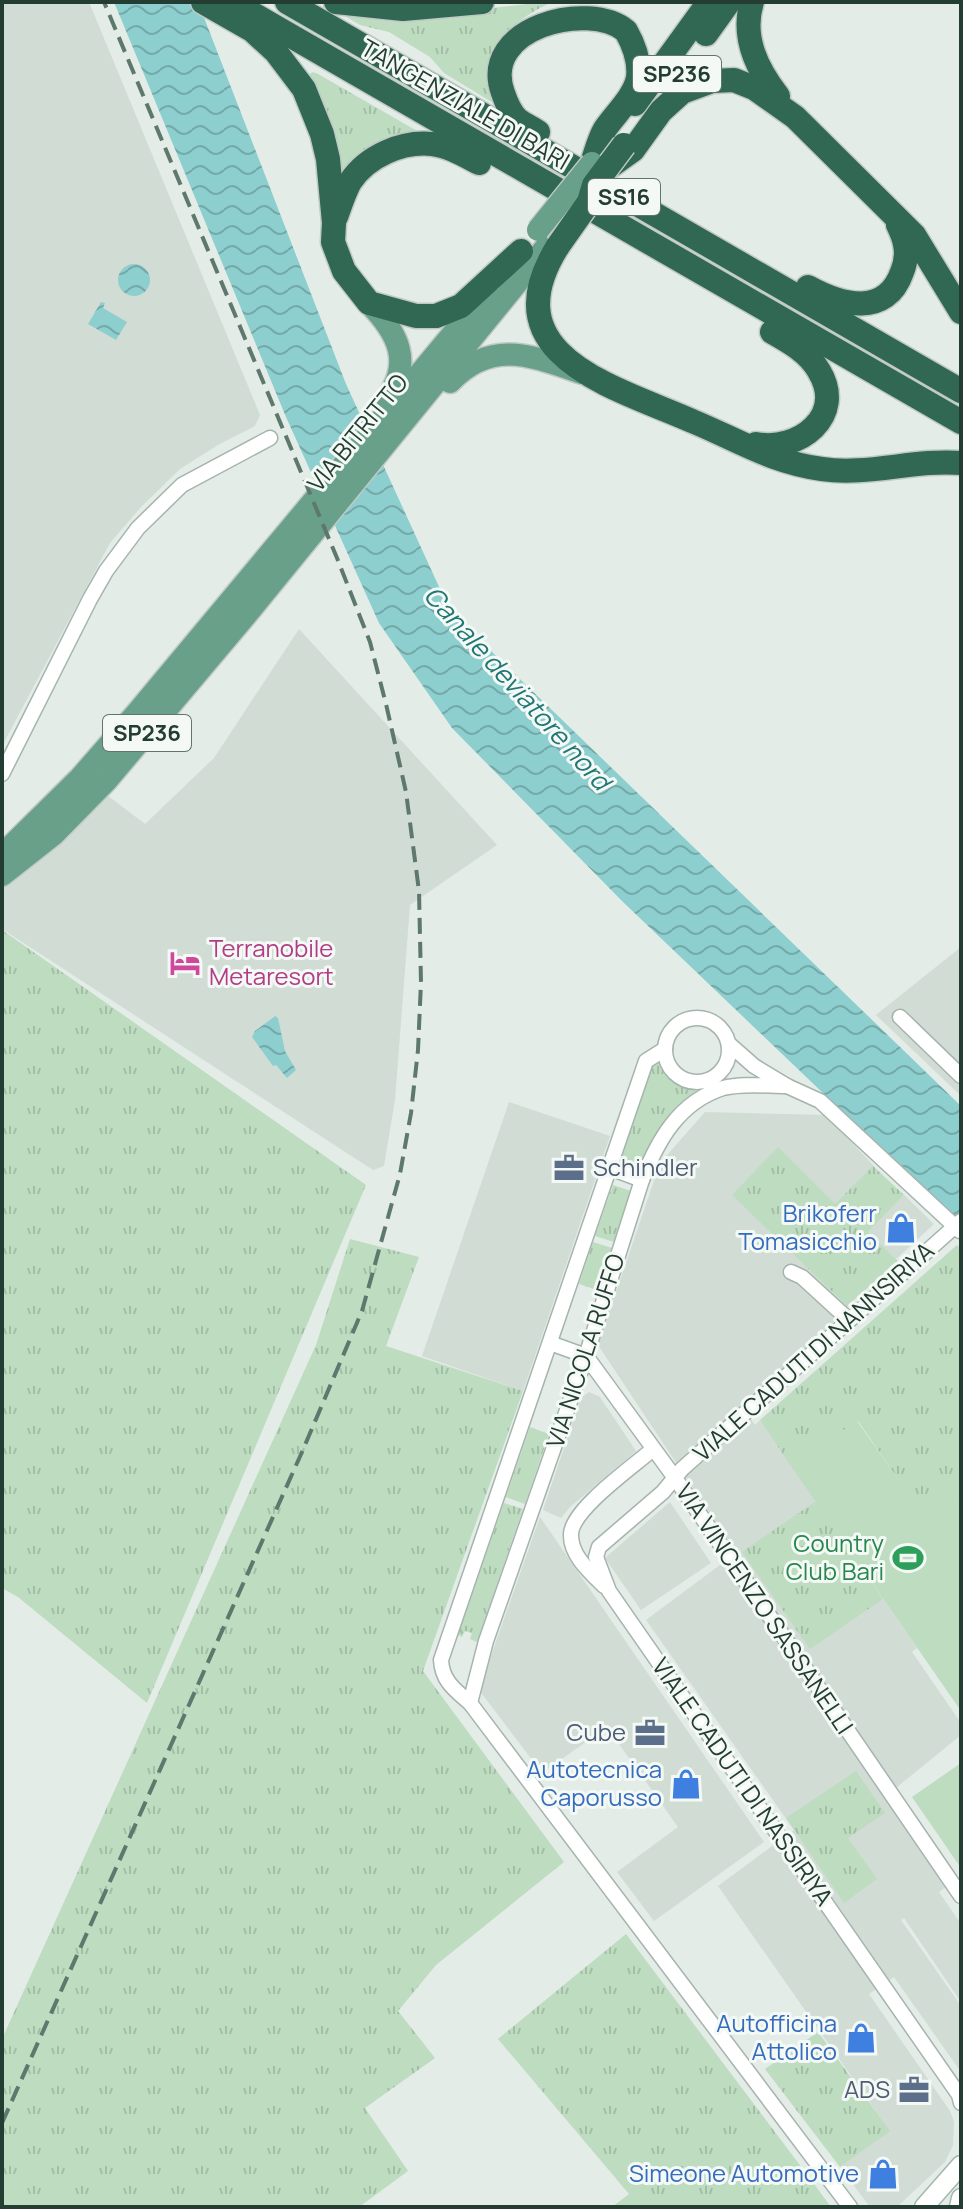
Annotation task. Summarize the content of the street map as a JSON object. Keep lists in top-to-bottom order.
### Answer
{
  "streets": {
    "highway": ["SP236", "TANGENZIALE DI BARI", "SS16"],
    "main road": ["VIA BITRITTO"],
    "street": [
      "VIA NICOLA RUFFO",
      "VIALE CADUTI DI NANNSIRIYA",
      "VIA VINCENZO SASSANELLI",
      "VIALE CADUTI DI NASSIRIYA"
    ]
  },
  "crossings": [
    ["SP236", "TANGENZIALE DI BARI"],
    ["VIA NICOLA RUFFO", "VIA VINCENZO SASSANELLI"],
    ["VIALE CADUTI DI NANNSIRIYA", "VIA VINCENZO SASSANELLI"],
    ["VIALE CADUTI DI NANNSIRIYA", "VIALE CADUTI DI NASSIRIYA"],
    ["VIA VINCENZO SASSANELLI", "VIALE CADUTI DI NASSIRIYA"]
  ],
  "water": ["Canale deviatore nord"],
  "places": {
    "hotel": ["Terranobile Metaresort"],
    "office": ["Schindler", "Cube", "ADS"],
    "shop": [
      "Brikoferr Tomasicchio",
      "Autotecnica Caporusso",
      "Autofficina Attolico",
      "Simeone Automotive"
    ],
    "sports": ["Country Club Bari"]
  }
}
